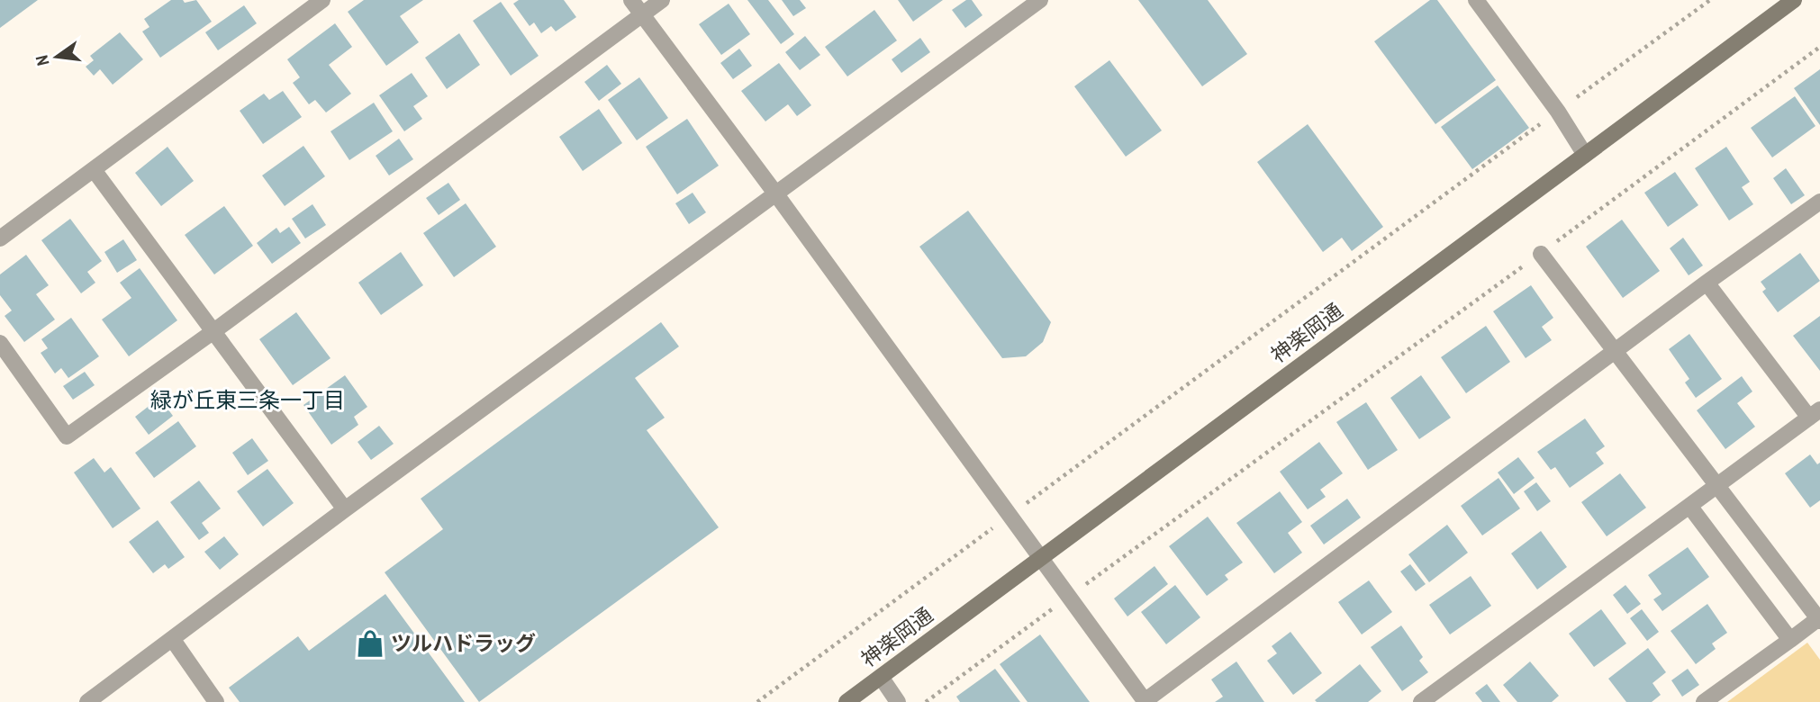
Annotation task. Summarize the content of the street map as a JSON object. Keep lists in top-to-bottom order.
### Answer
{
  "streets": {
    "street": ["神楽岡通"]
  },
  "districts": ["緑が丘東三条一丁目"],
  "places": {
    "shop": ["ツルハドラッグ"]
  },
  "north": "left"
}
